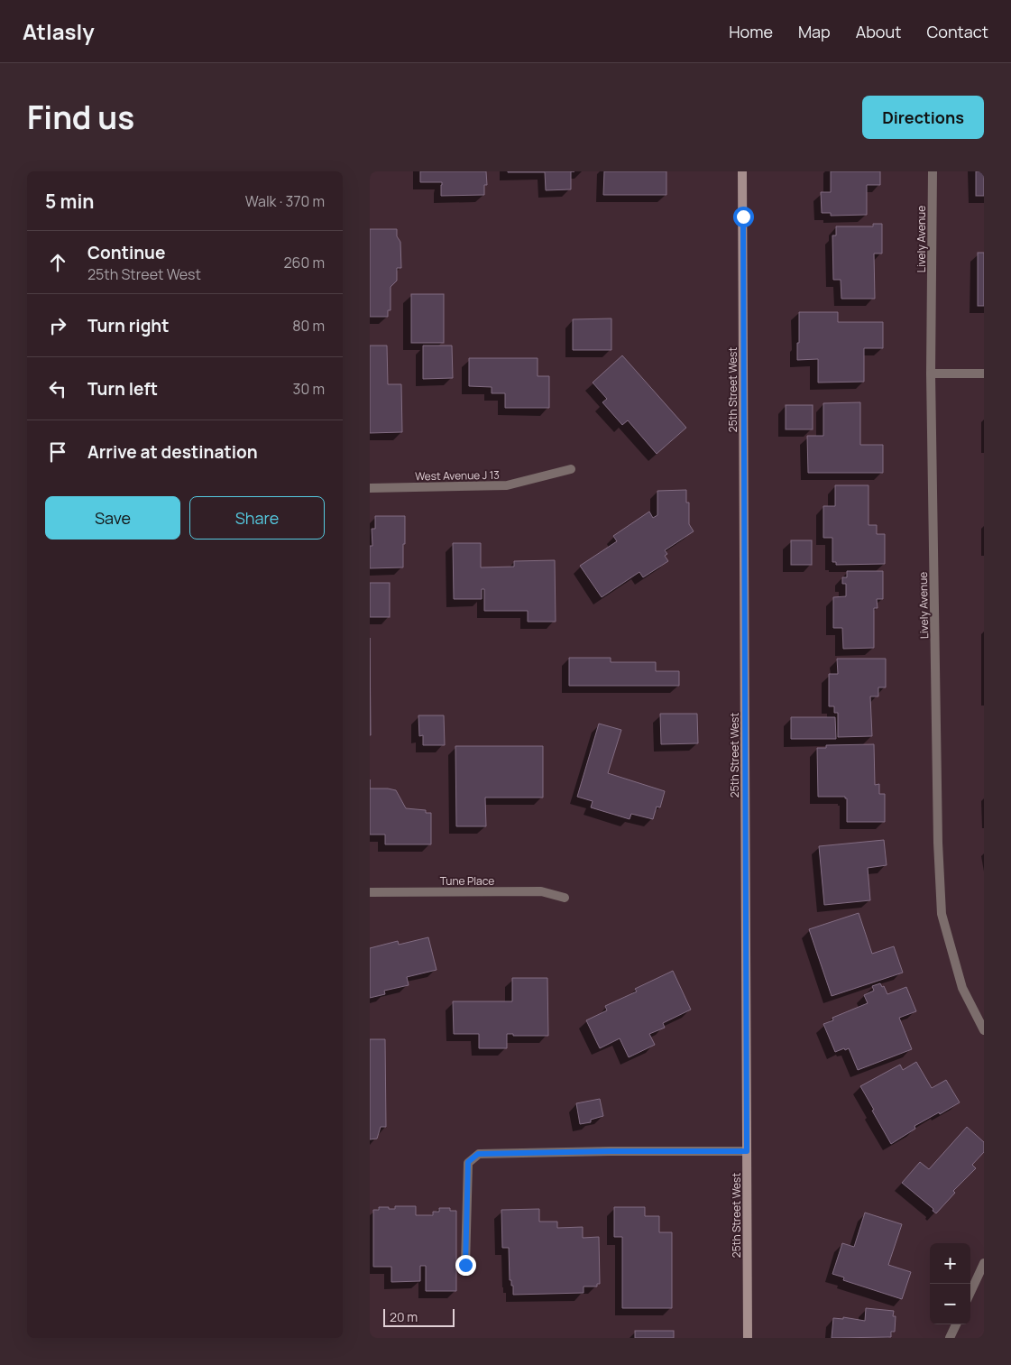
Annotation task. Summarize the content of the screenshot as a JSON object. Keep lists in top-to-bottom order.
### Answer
{
  "streets": {
    "street": [
      "Lively Avenue",
      "25th Street West",
      "West Avenue J 13",
      "Tune Place"
    ]
  },
  "scale_bar": "20 m",
  "page": {
    "header": "Atlasly",
    "nav": [
      "Home",
      "Map",
      "About",
      "Contact"
    ],
    "title": "Find us",
    "buttons": [
      "Directions",
      ["Save", "Share"]
    ],
    "heading": ["5 min", "Walk · 370 m"],
    "list": [
      ["Continue", "25th Street West", "260 m"],
      ["Turn right", "80 m"],
      ["Turn left", "30 m"],
      "Arrive at destination"
    ],
    "map_buttons": ["+", "−"],
    "scale": "20 m"
  }
}
